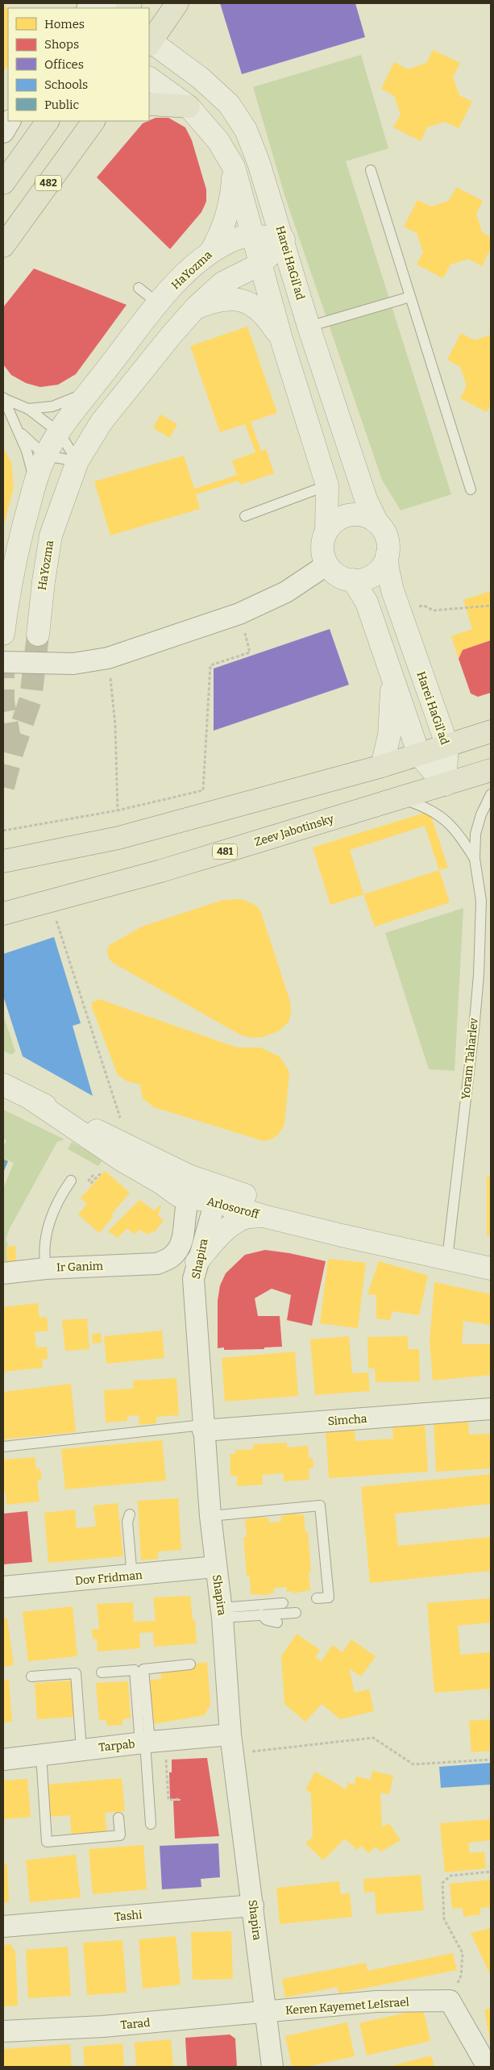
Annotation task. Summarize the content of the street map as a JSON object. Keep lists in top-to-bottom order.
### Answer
{
  "streets": {
    "main road": ["482", "Zeev Jabotinsky", "481"],
    "street": [
      "Harei HaGil'ad",
      "HaYozma",
      "Arlosoroff",
      "Shapira",
      "Ir Ganim",
      "Simcha",
      "Dov Fridman",
      "Tarpab",
      "Tashi",
      "Keren Kayemet LeIsrael",
      "Tarad"
    ],
    "lane": ["Yoram Taharlev"]
  },
  "crossings": [
    ["Harei HaGil'ad", "HaYozma"],
    ["Harei HaGil'ad", "Zeev Jabotinsky"],
    ["Zeev Jabotinsky", "Yoram Taharlev"],
    ["Yoram Taharlev", "Arlosoroff"],
    ["Arlosoroff", "Shapira"],
    ["Arlosoroff", "Ir Ganim"],
    ["Shapira", "Ir Ganim"],
    ["Shapira", "Simcha"],
    ["Shapira", "Dov Fridman"],
    ["Shapira", "Tarpab"],
    ["Shapira", "Tashi"],
    ["Shapira", "Keren Kayemet LeIsrael"],
    ["Shapira", "Tarad"],
    ["Keren Kayemet LeIsrael", "Tarad"]
  ],
  "legend": [
    "Homes",
    "Shops",
    "Offices",
    "Schools",
    "Public"
  ]
}
